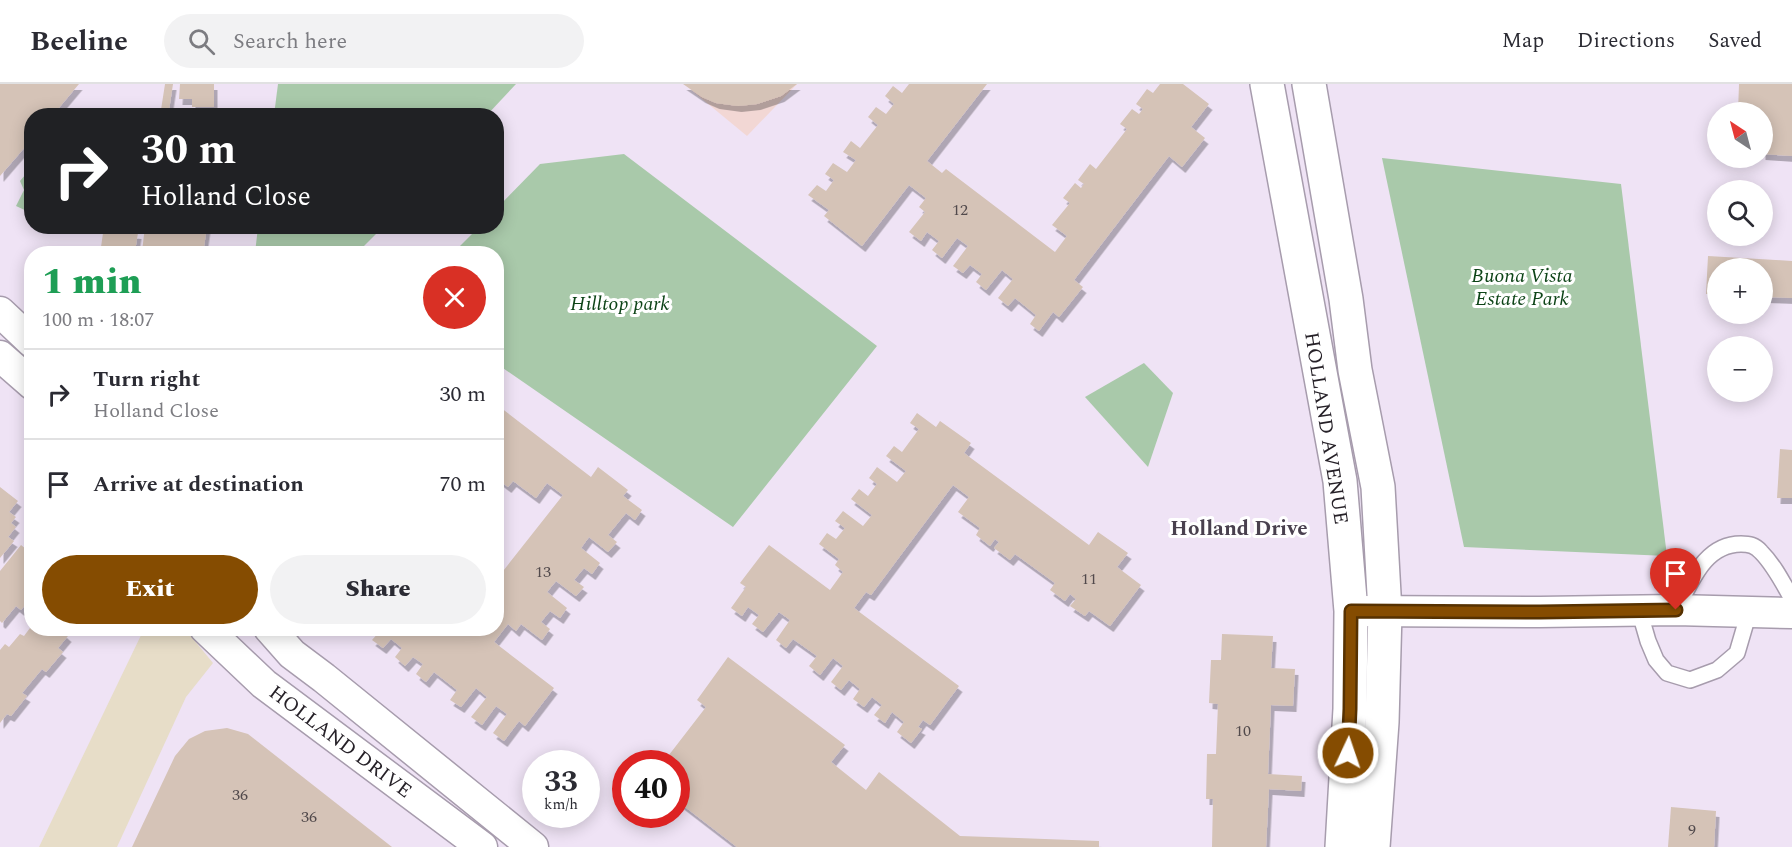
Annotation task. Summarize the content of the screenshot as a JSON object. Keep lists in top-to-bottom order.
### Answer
{
  "streets": {
    "street": ["HOLLAND AVENUE", "HOLLAND DRIVE"]
  },
  "districts": ["Holland Drive"],
  "parks": ["Buona Vista Estate Park", "Hilltop park"],
  "house_numbers": [
    "12",
    "13",
    "11",
    "10",
    "36",
    "36",
    "9"
  ],
  "north": "top left",
  "page": {
    "header": "Beeline",
    "search": "Search here",
    "nav": ["Map", "Directions", "Saved"],
    "map_buttons": ["+", "−"],
    "turn": ["30 m", "Holland Close"],
    "heading": ["1 min", "100 m · 18:07"],
    "list": [
      {
        "name": "Turn right",
        "note": "Holland Close",
        "value": "30 m"
      },
      {
        "name": "Arrive at destination",
        "value": "70 m"
      }
    ],
    "buttons": ["Exit", "Share"],
    "speed": "33 km/h",
    "limit": "40"
  }
}
